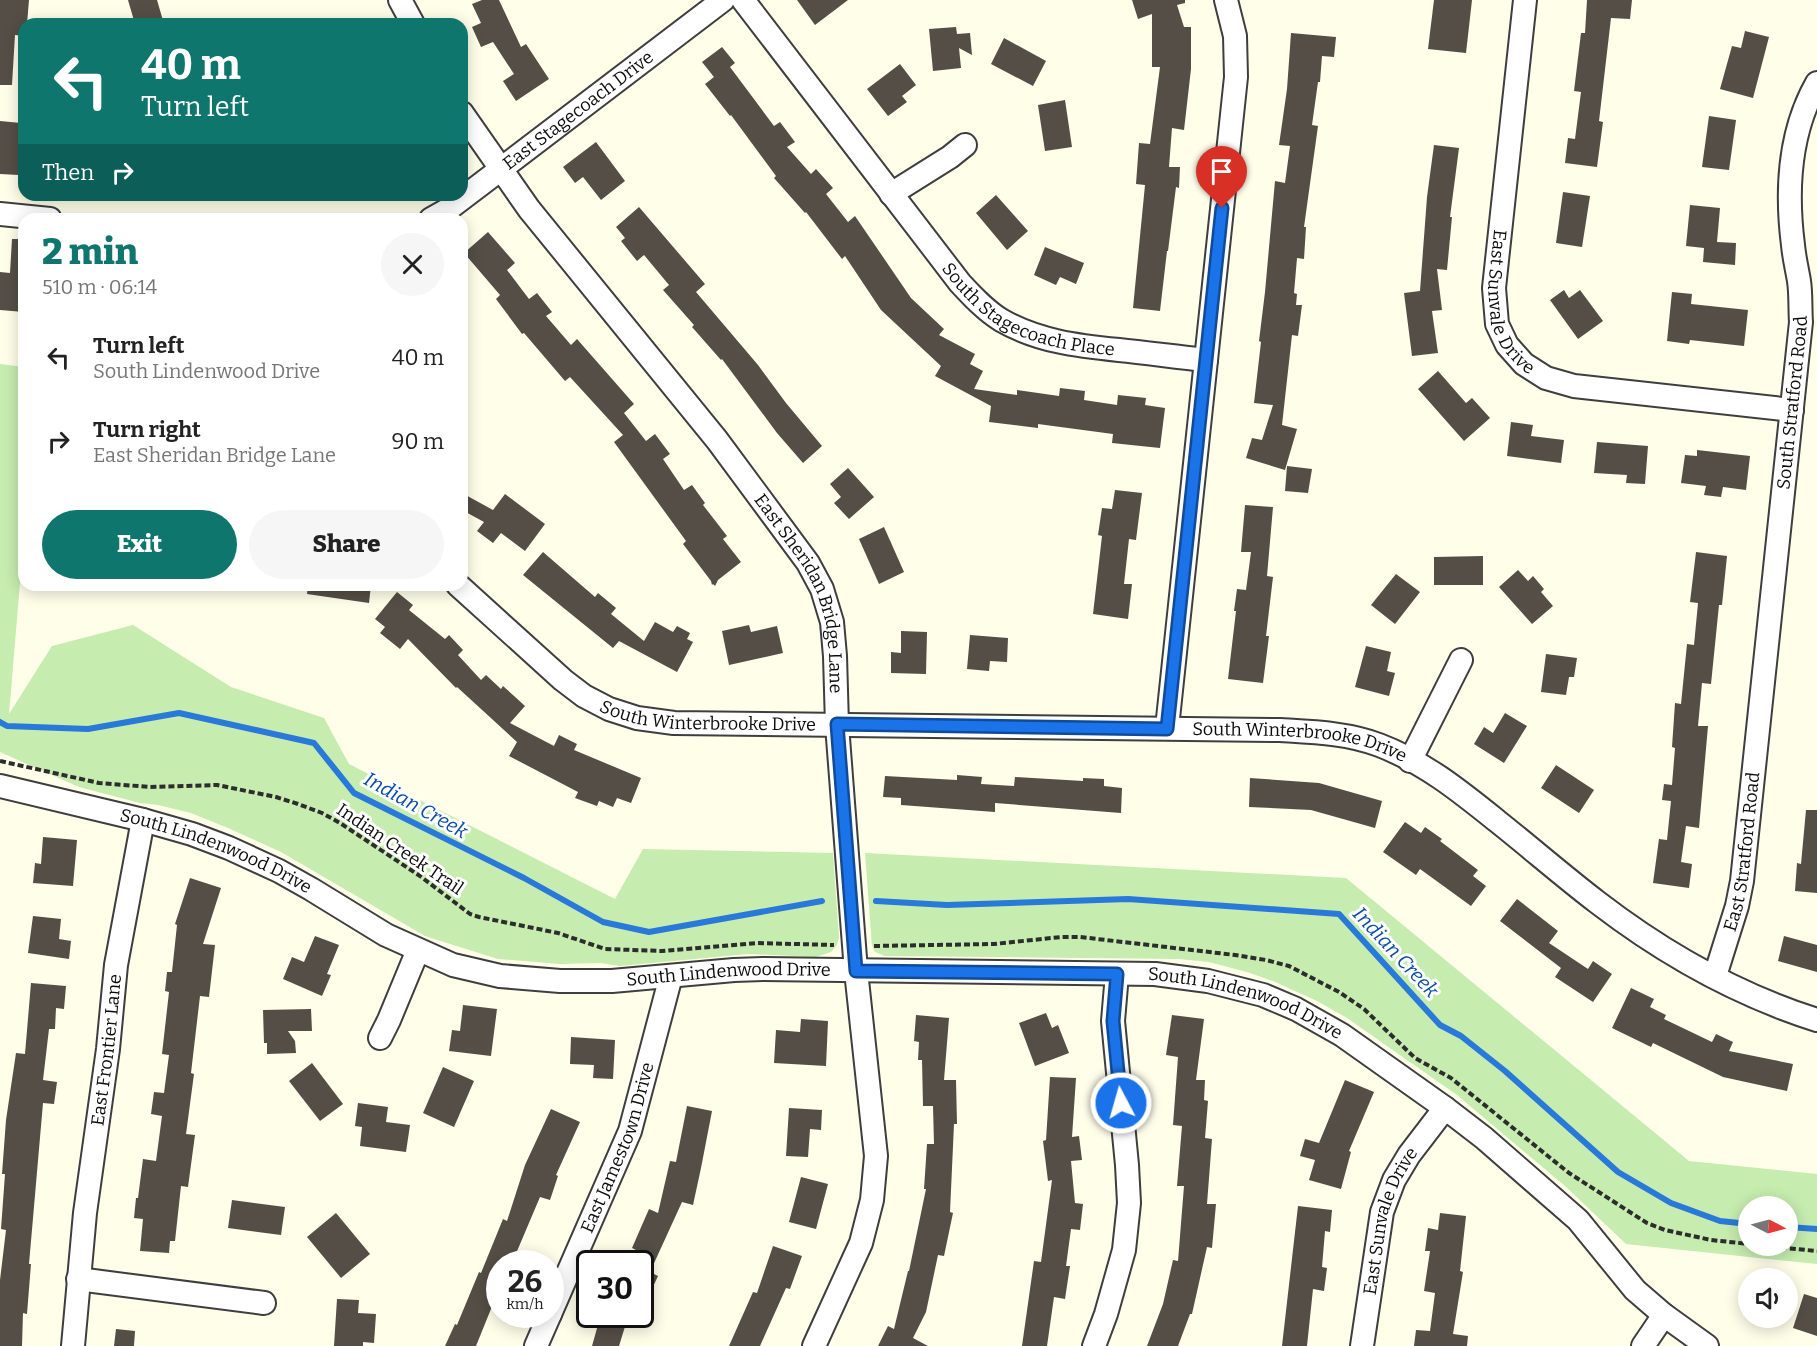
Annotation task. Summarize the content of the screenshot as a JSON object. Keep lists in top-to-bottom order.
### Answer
{
  "streets": {
    "street": [
      "East Stagecoach Drive",
      "East Sunvale Drive",
      "South Stagecoach Place",
      "South Stratford Road",
      "East Sheridan Bridge Lane",
      "South Winterbrooke Drive",
      "East Stratford Road",
      "South Lindenwood Drive",
      "East Frontier Lane",
      "East Jamestown Drive"
    ],
    "path": ["Indian Creek Trail"]
  },
  "crossings": [
    ["East Stagecoach Drive", "East Sheridan Bridge Lane"],
    ["East Sunvale Drive", "South Stratford Road"],
    ["East Sunvale Drive", "South Lindenwood Drive"],
    ["South Stratford Road", "East Stratford Road"],
    ["East Sheridan Bridge Lane", "South Winterbrooke Drive"],
    ["East Sheridan Bridge Lane", "South Lindenwood Drive"],
    ["South Winterbrooke Drive", "East Stratford Road"],
    ["South Lindenwood Drive", "East Frontier Lane"],
    ["South Lindenwood Drive", "East Jamestown Drive"]
  ],
  "water": ["Indian Creek"],
  "north": "right",
  "page": {
    "turn": ["40 m", "Turn left"],
    "then": "Then",
    "heading": ["2 min", "510 m · 06:14"],
    "list": [
      {
        "name": "Turn left",
        "note": "South Lindenwood Drive",
        "value": "40 m"
      },
      {
        "name": "Turn right",
        "note": "East Sheridan Bridge Lane",
        "value": "90 m"
      }
    ],
    "buttons": ["Exit", "Share"],
    "speed": "26 km/h",
    "limit": "30"
  }
}
